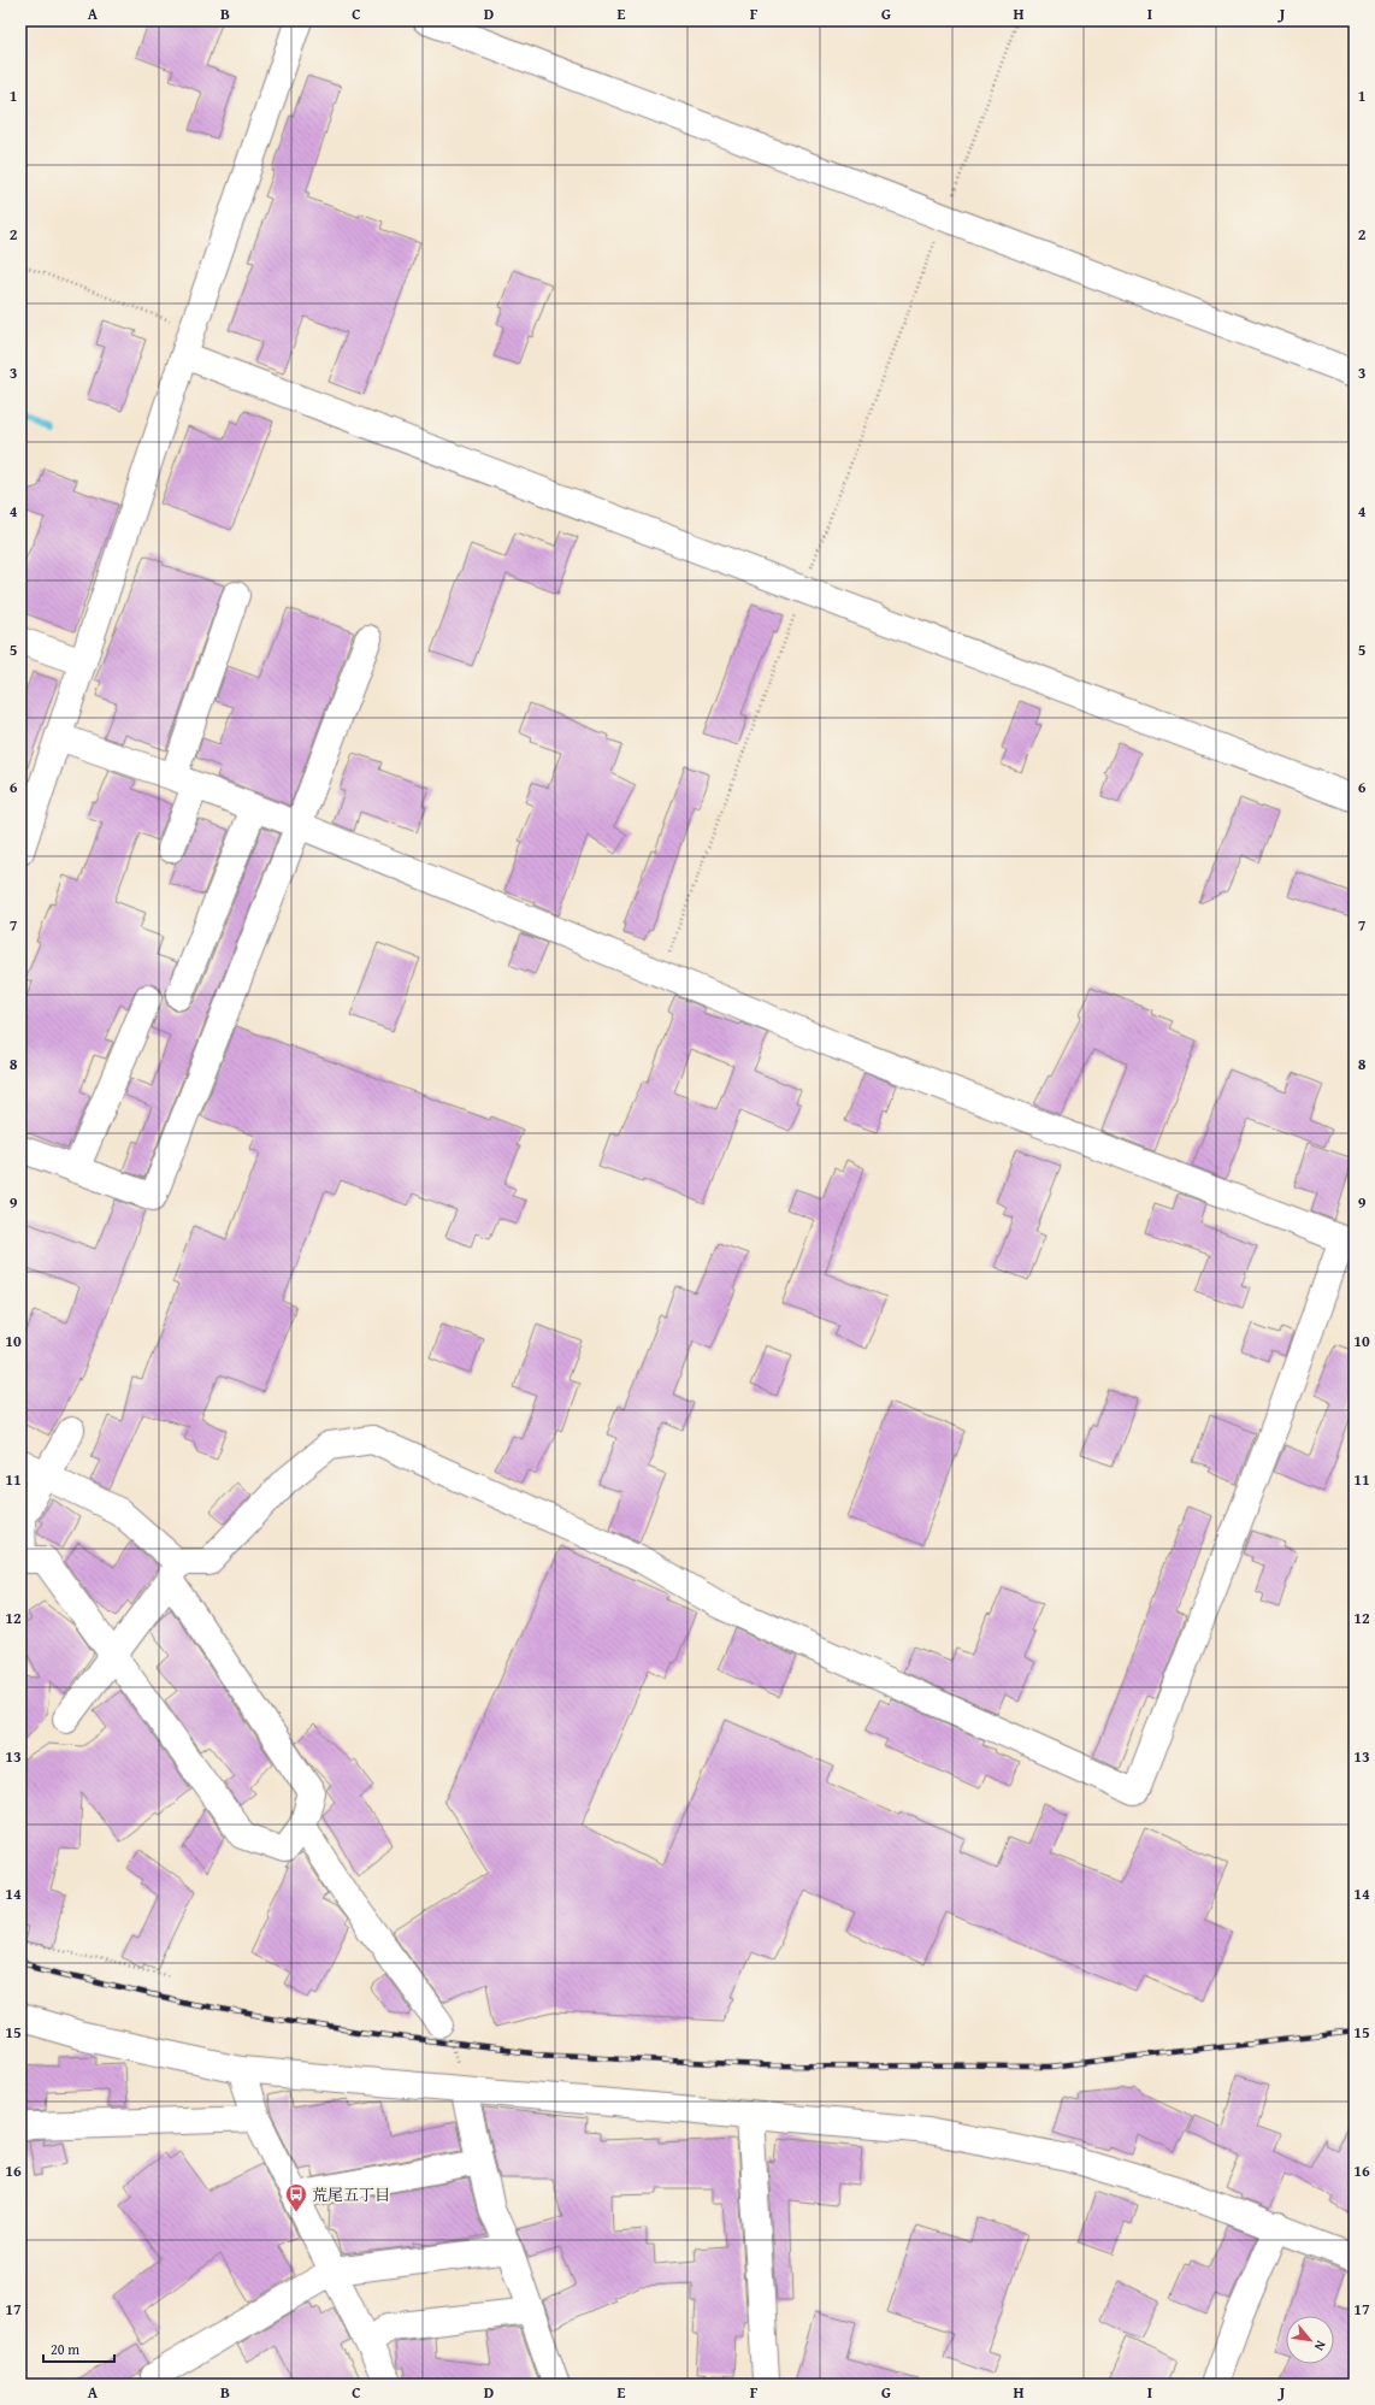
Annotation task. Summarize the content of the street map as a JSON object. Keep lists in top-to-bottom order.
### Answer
{
  "places": {
    "bus stop": ["荒尾五丁目"]
  },
  "scale_bar": "20 m",
  "north": "bottom right",
  "grid": {
    "columns": [
      "A",
      "B",
      "C",
      "D",
      "E",
      "F",
      "G",
      "H",
      "I",
      "J"
    ],
    "rows": [
      "1",
      "2",
      "3",
      "4",
      "5",
      "6",
      "7",
      "8",
      "9",
      "10",
      "11",
      "12",
      "13",
      "14",
      "15",
      "16",
      "17"
    ]
  }
}
